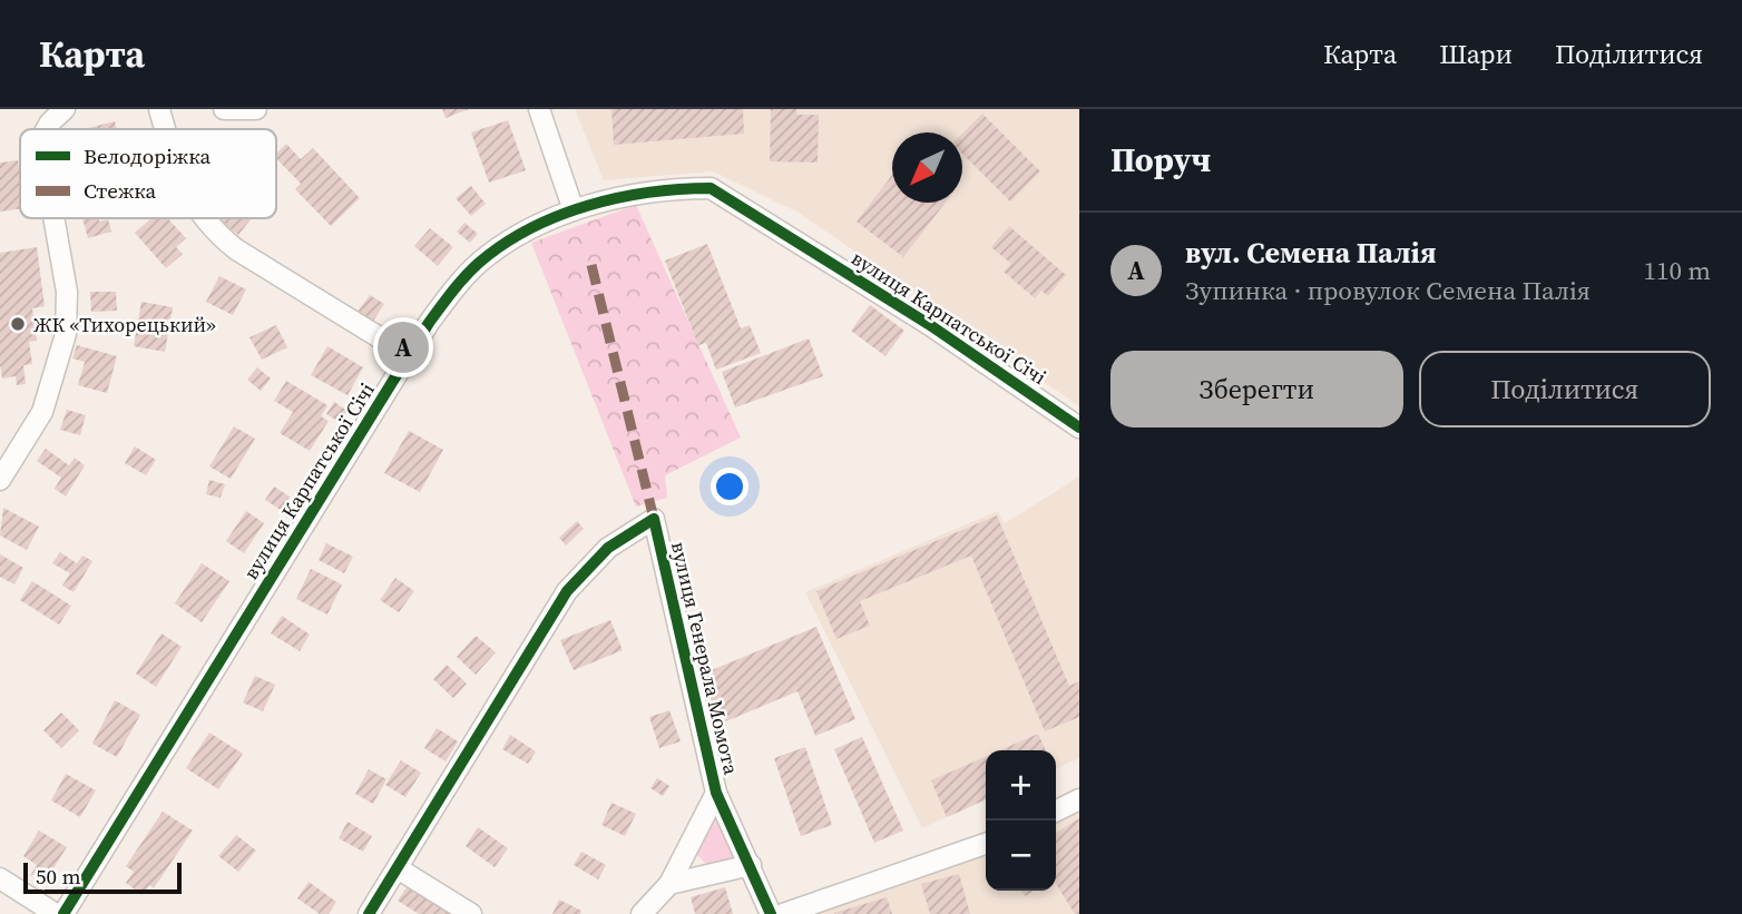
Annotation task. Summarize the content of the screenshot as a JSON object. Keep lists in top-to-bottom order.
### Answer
{
  "streets": {
    "street": ["вулиця Карпатської Січі", "вулиця Генерала Момота"]
  },
  "places": ["ЖК «Тихорецький»"],
  "legend": ["Велодоріжка", "Стежка"],
  "scale_bar": "50 m",
  "north": "bottom left",
  "page": {
    "header": "Карта",
    "nav": ["Карта", "Шари", "Поділитися"],
    "heading": "Поруч",
    "list": [
      {
        "mark": "A",
        "name": "вул. Семена Палія",
        "note": "Зупинка · провулок Семена Палія",
        "value": "110 m"
      }
    ],
    "pins": "A",
    "buttons": ["Зберегти", "Поділитися"],
    "map_buttons": ["+", "−"],
    "scale": "50 m"
  }
}
